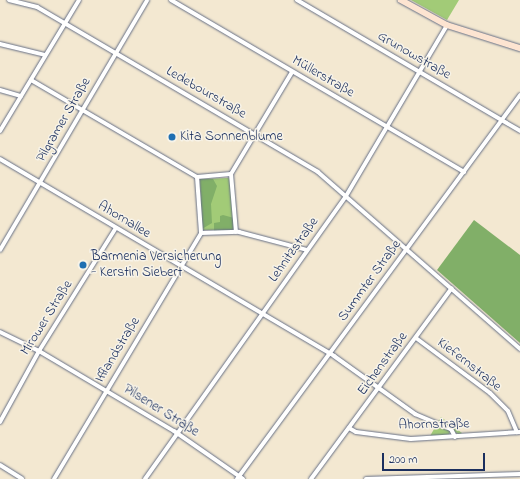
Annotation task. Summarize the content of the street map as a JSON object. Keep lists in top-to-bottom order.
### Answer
{
  "streets": {
    "street": [
      "Grunowstraße",
      "Müllerstraße",
      "Ledebourstraße",
      "Pilgramer Straße",
      "Ahornallee",
      "Lehnitzstraße",
      "Summter Straße",
      "Mirower Straße",
      "Ifflandstraße",
      "Eichenstraße",
      "Kiefernstraße",
      "Pilsener Straße",
      "Ahornstraße"
    ]
  },
  "crossings": [
    ["Grunowstraße", "Lehnitzstraße"],
    ["Grunowstraße", "Summter Straße"],
    ["Müllerstraße", "Lehnitzstraße"],
    ["Müllerstraße", "Summter Straße"],
    ["Ledebourstraße", "Pilgramer Straße"],
    ["Ledebourstraße", "Lehnitzstraße"],
    ["Ledebourstraße", "Summter Straße"],
    ["Ledebourstraße", "Eichenstraße"],
    ["Pilgramer Straße", "Ahornallee"],
    ["Ahornallee", "Lehnitzstraße"],
    ["Ahornallee", "Summter Straße"],
    ["Ahornallee", "Mirower Straße"],
    ["Ahornallee", "Ifflandstraße"],
    ["Ahornallee", "Eichenstraße"],
    ["Ahornallee", "Ahornstraße"],
    ["Lehnitzstraße", "Pilsener Straße"],
    ["Summter Straße", "Pilsener Straße"],
    ["Mirower Straße", "Pilsener Straße"],
    ["Ifflandstraße", "Pilsener Straße"],
    ["Eichenstraße", "Kiefernstraße"],
    ["Eichenstraße", "Ahornstraße"],
    ["Kiefernstraße", "Ahornstraße"]
  ],
  "places": ["Kita Sonnenblume", "Barmenia Versicherung - Kerstin Siebert"],
  "scale_bar": "200 m"
}
